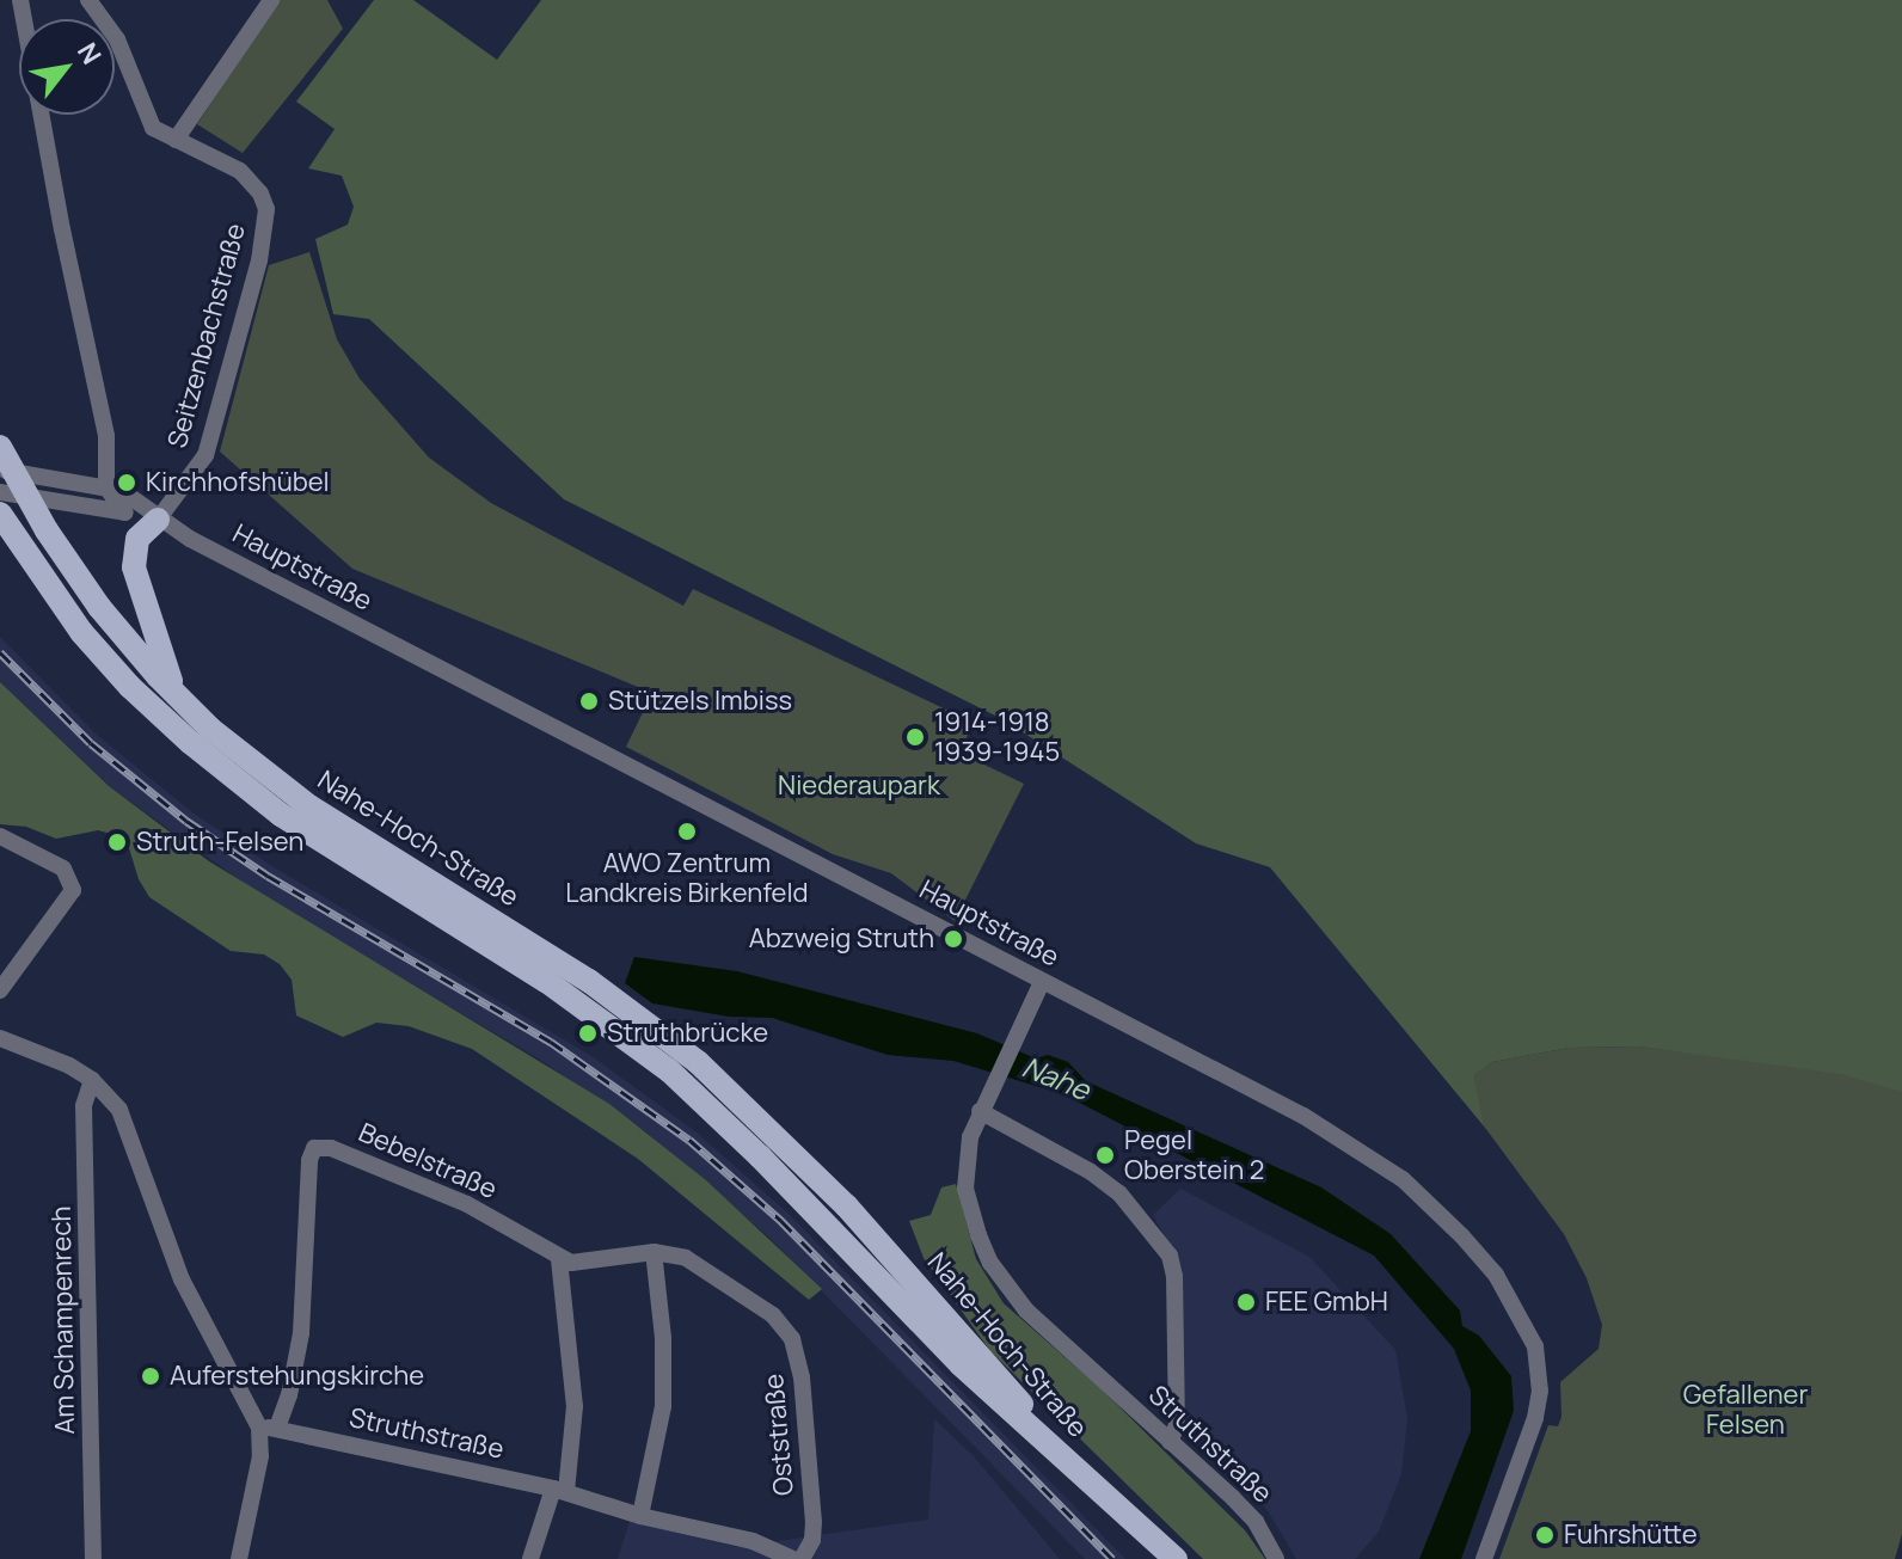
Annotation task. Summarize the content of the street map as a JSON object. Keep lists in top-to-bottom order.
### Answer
{
  "streets": {
    "main road": ["Nahe-Hoch-Straße"],
    "street": [
      "Seitzenbachstraße",
      "Hauptstraße",
      "Bebelstraße",
      "Am Schampenrech",
      "Struthstraße",
      "Oststraße"
    ]
  },
  "crossings": [
    ["Seitzenbachstraße", "Hauptstraße"],
    ["Hauptstraße", "Nahe-Hoch-Straße"],
    ["Hauptstraße", "Struthstraße"],
    ["Bebelstraße", "Struthstraße"],
    ["Bebelstraße", "Oststraße"]
  ],
  "water": ["Nahe"],
  "parks": ["Niederaupark", "Gefallener Felsen"],
  "places": [
    "Kirchhofshübel",
    "Stützels Imbiss",
    "1914-1918 1939-1945",
    "AWO Zentrum Landkreis Birkenfeld",
    "Struth-Felsen",
    "Abzweig Struth",
    "Struthbrücke",
    "Pegel Oberstein 2",
    "FEE GmbH",
    "Auferstehungskirche",
    "Fuhrshütte"
  ],
  "north": "top right"
}
